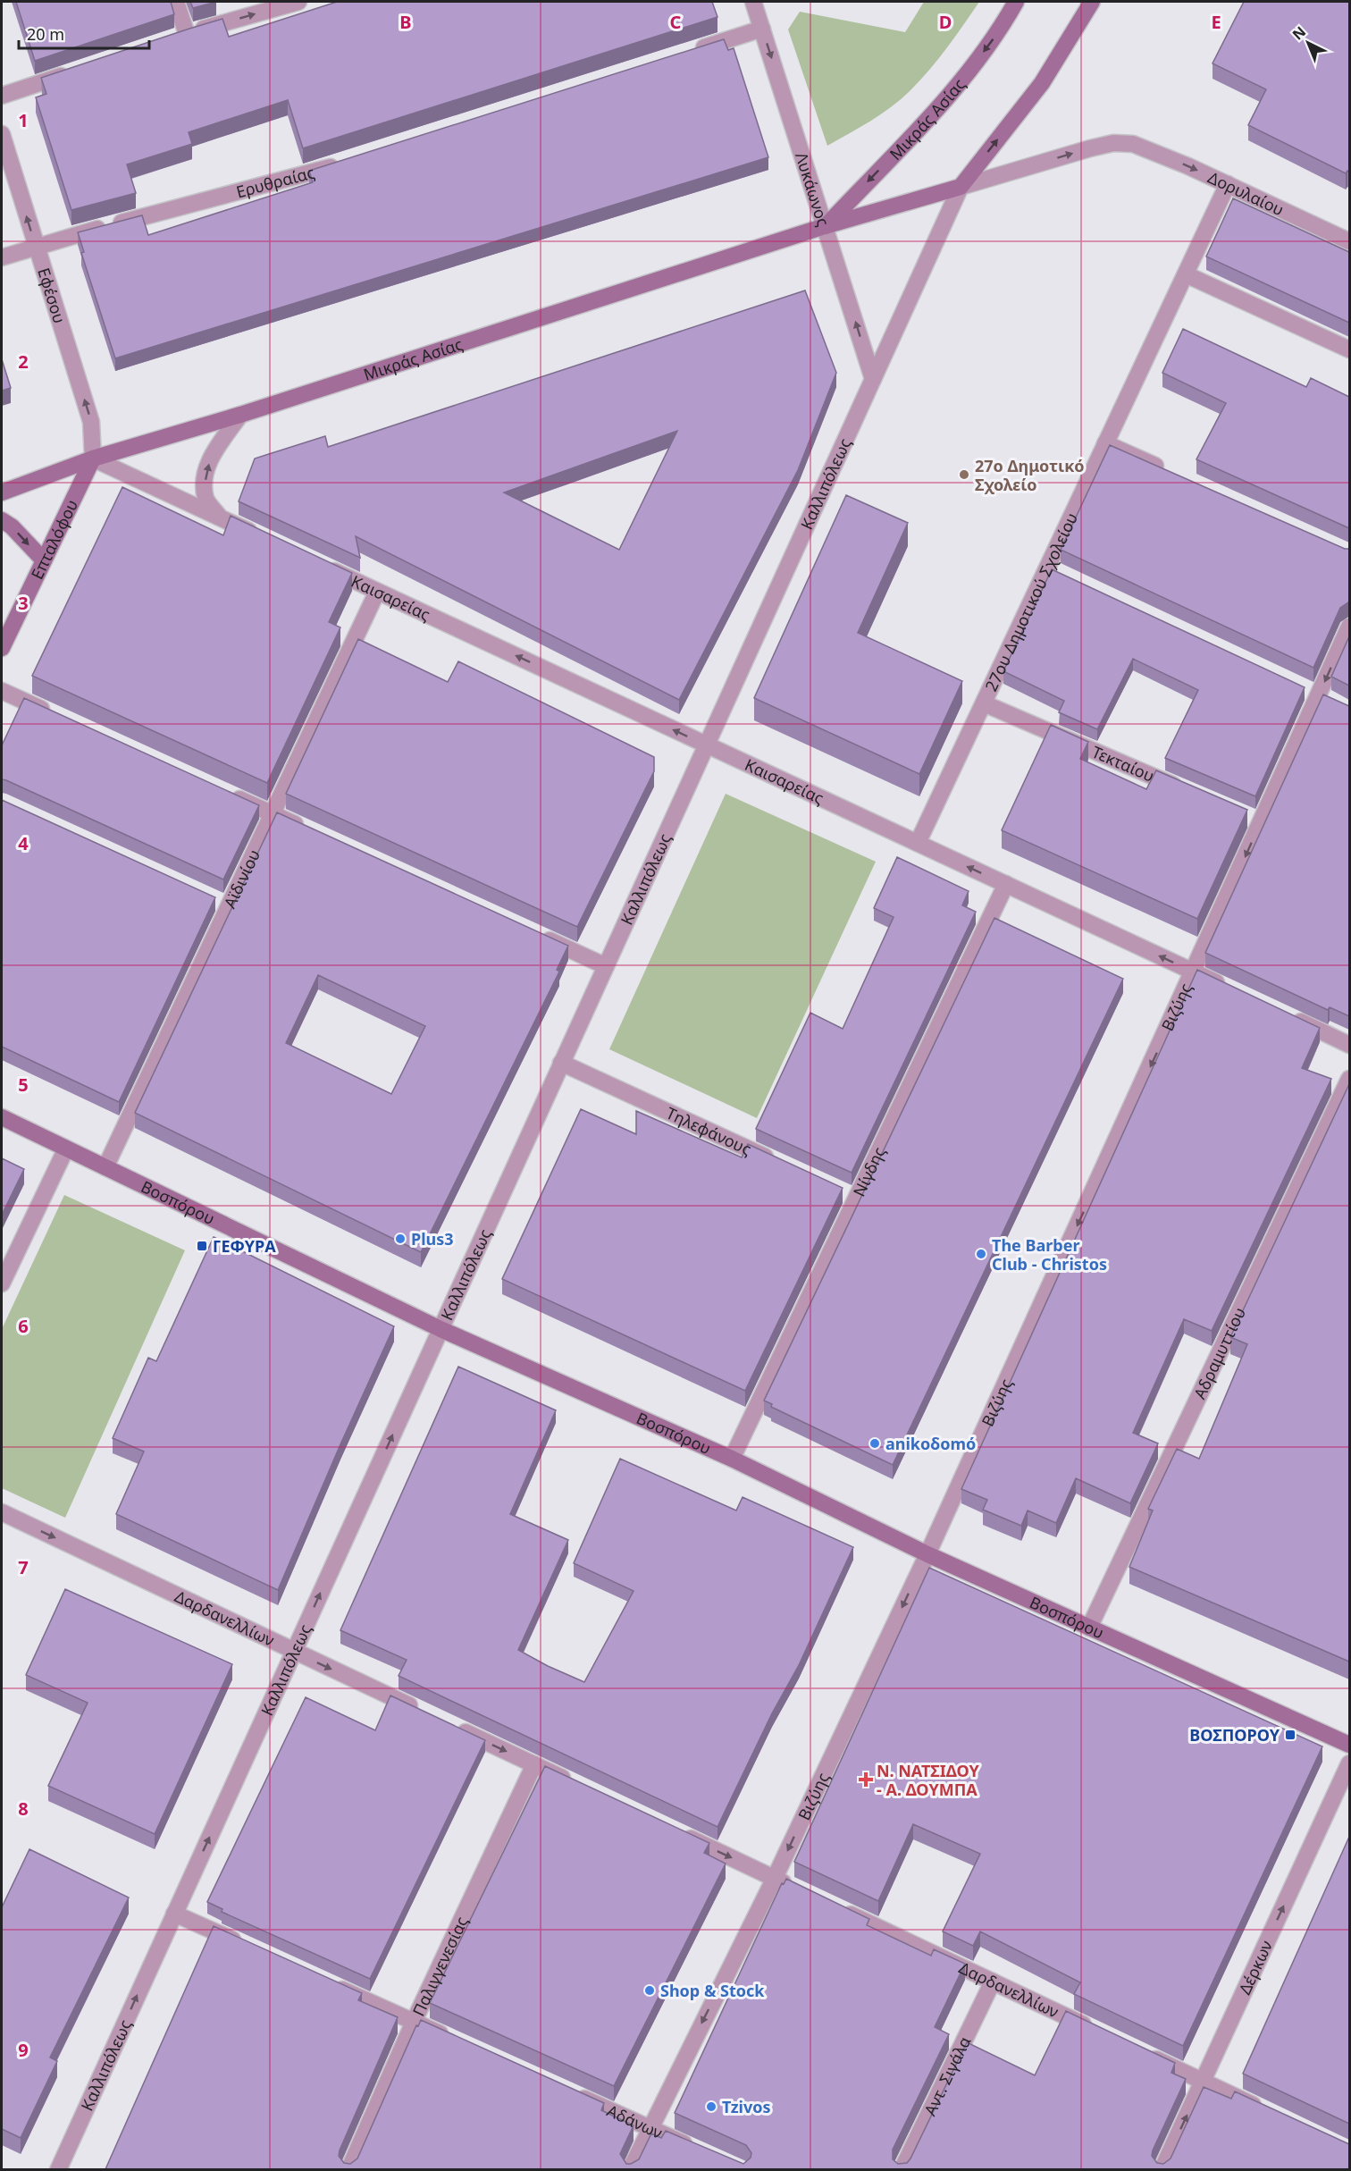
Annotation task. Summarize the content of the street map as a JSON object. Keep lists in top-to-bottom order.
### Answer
{
  "streets": {
    "street": [
      "Μικράς Ασίας",
      "Ερυθραίας",
      "Λυκάωνος",
      "Δορυλαίου",
      "Εφέσου",
      "Καλλιπόλεως",
      "Επταλόφου",
      "Καισαρείας",
      "27ου Δημοτικού Σχολείου",
      "Τεκταίου",
      "Αϊδινίου",
      "Βιζύης",
      "Τηλεφάνους",
      "Νίγδης",
      "Βοσπόρου",
      "Αδραμυττίου",
      "Δαρδανελλίων",
      "Παλιγγενεσίας",
      "Δέρκων",
      "Αντ. Σιγάλα",
      "Αδάνων"
    ]
  },
  "crossings": [
    ["Μικράς Ασίας", "Λυκάωνος"],
    ["Μικράς Ασίας", "Δορυλαίου"],
    ["Μικράς Ασίας", "Εφέσου"],
    ["Μικράς Ασίας", "Καλλιπόλεως"],
    ["Μικράς Ασίας", "Επταλόφου"],
    ["Ερυθραίας", "Εφέσου"],
    ["Λυκάωνος", "Καλλιπόλεως"],
    ["Δορυλαίου", "27ου Δημοτικού Σχολείου"],
    ["Εφέσου", "Επταλόφου"],
    ["Καλλιπόλεως", "Καισαρείας"],
    ["Καλλιπόλεως", "Τηλεφάνους"],
    ["Καλλιπόλεως", "Βοσπόρου"],
    ["Καλλιπόλεως", "Δαρδανελλίων"],
    ["Καισαρείας", "27ου Δημοτικού Σχολείου"],
    ["Καισαρείας", "Αϊδινίου"],
    ["Καισαρείας", "Βιζύης"],
    ["Καισαρείας", "Νίγδης"],
    ["27ου Δημοτικού Σχολείου", "Τεκταίου"],
    ["Αϊδινίου", "Βοσπόρου"],
    ["Βιζύης", "Βοσπόρου"],
    ["Βιζύης", "Αδάνων"],
    ["Νίγδης", "Βοσπόρου"],
    ["Βοσπόρου", "Αδραμυττίου"],
    ["Δαρδανελλίων", "Αντ. Σιγάλα"]
  ],
  "one_way": [
    "Δορυλαίου",
    "Εφέσου",
    "Καλλιπόλεως",
    "Καισαρείας",
    "Βιζύης",
    "Δαρδανελλίων",
    "Δέρκων"
  ],
  "places": {
    "other": [
      "27ο Δημοτικό Σχολείο",
      "Plus3",
      "The Barber Club - Christos",
      "anikoδomό",
      "Shop & Stock",
      "Tzivos"
    ],
    "transit": ["ΓΕΦΥΡΑ", "ΒΟΣΠΟΡΟΥ"],
    "health": ["Ν. ΝΑΤΣΙΔΟΥ - Α. ΔΟΥΜΠΑ"]
  },
  "scale_bar": "20 m",
  "north": "top left",
  "grid": {
    "columns": [
      "B",
      "C",
      "D",
      "E"
    ],
    "rows": [
      "1",
      "2",
      "3",
      "4",
      "5",
      "6",
      "7",
      "8",
      "9"
    ]
  }
}
